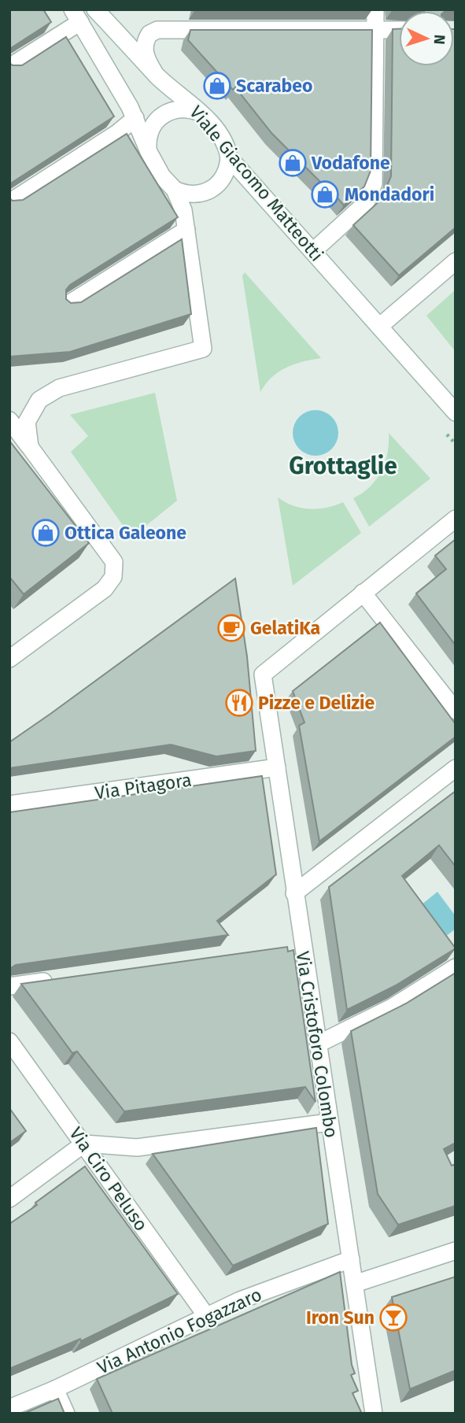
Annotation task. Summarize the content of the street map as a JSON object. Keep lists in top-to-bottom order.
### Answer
{
  "streets": {
    "street": [
      "Viale Giacomo Matteotti",
      "Via Pitagora",
      "Via Cristoforo Colombo",
      "Via Ciro Peluso",
      "Via Antonio Fogazzaro"
    ]
  },
  "crossings": [
    ["Via Pitagora", "Via Cristoforo Colombo"],
    ["Via Cristoforo Colombo", "Via Antonio Fogazzaro"],
    ["Via Ciro Peluso", "Via Antonio Fogazzaro"]
  ],
  "districts": ["Grottaglie"],
  "places": {
    "shop": [
      "Scarabeo",
      "Vodafone",
      "Mondadori",
      "Ottica Galeone"
    ],
    "cafe": ["GelatiKa"],
    "restaurant": ["Pizze e Delizie"],
    "bar": ["Iron Sun"]
  },
  "north": "right"
}
